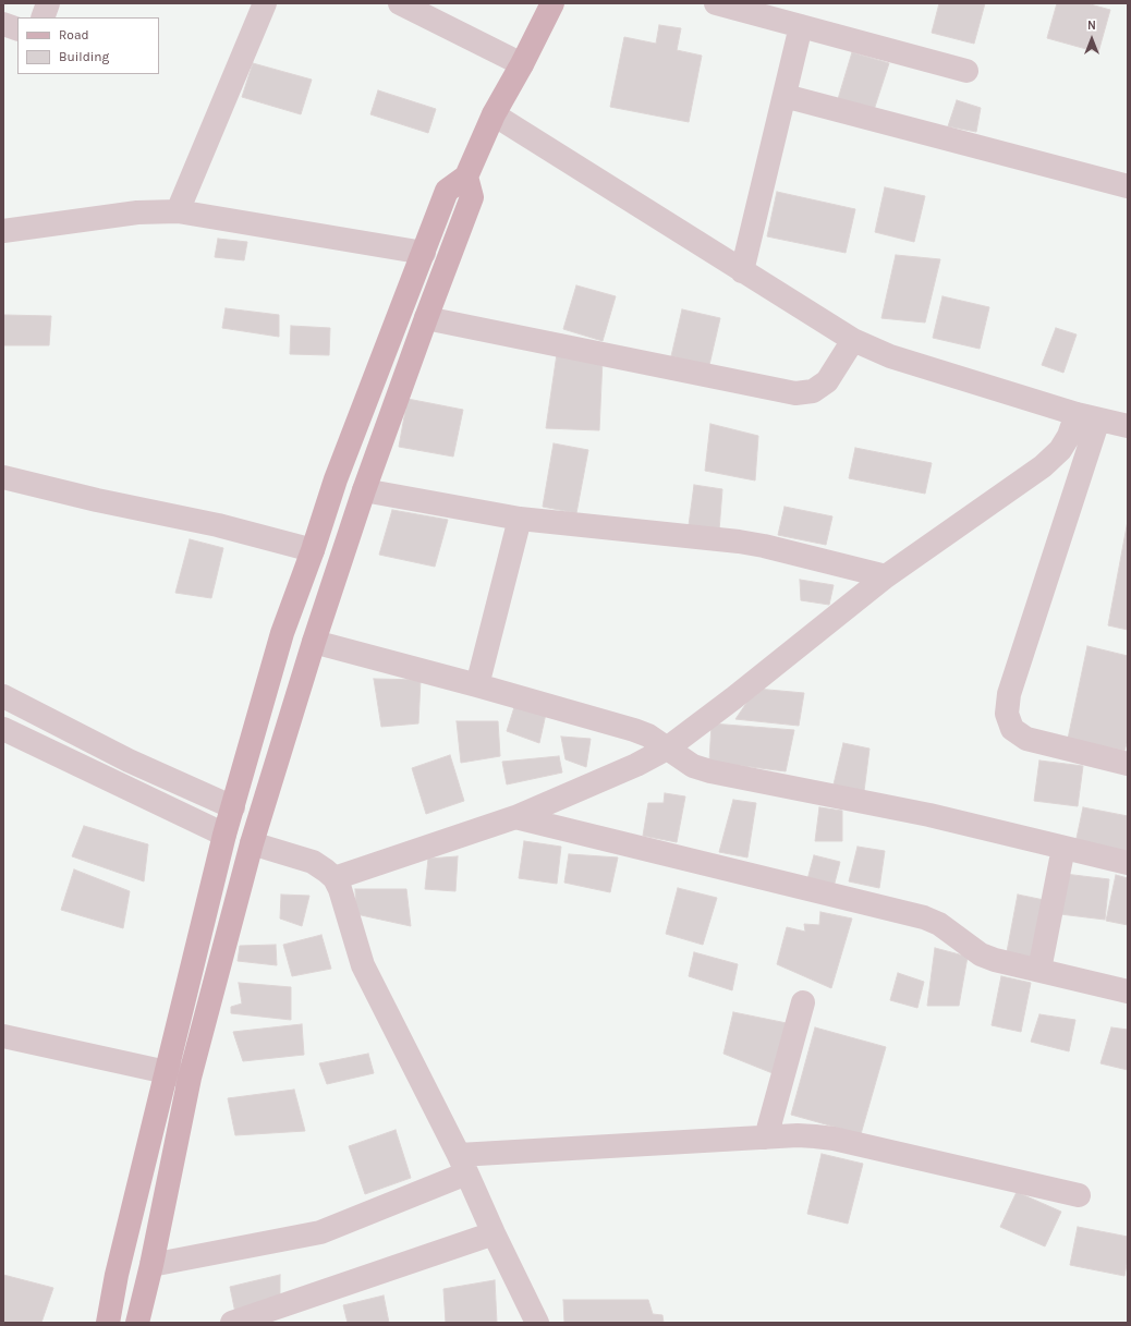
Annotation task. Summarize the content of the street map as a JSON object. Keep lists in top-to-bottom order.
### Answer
{
  "legend": ["Road", "Building"],
  "north": "top"
}
